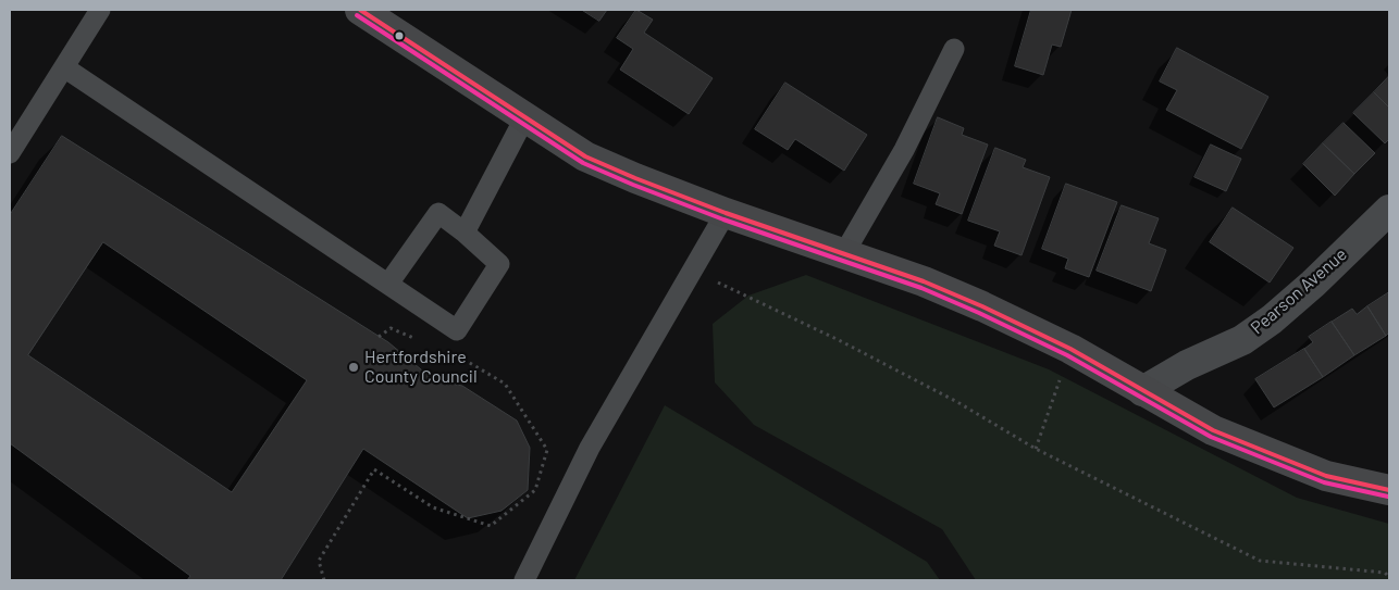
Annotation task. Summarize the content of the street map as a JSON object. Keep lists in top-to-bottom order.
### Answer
{
  "streets": {
    "street": ["Pearson Avenue"]
  },
  "places": ["Hertfordshire County Council"]
}
